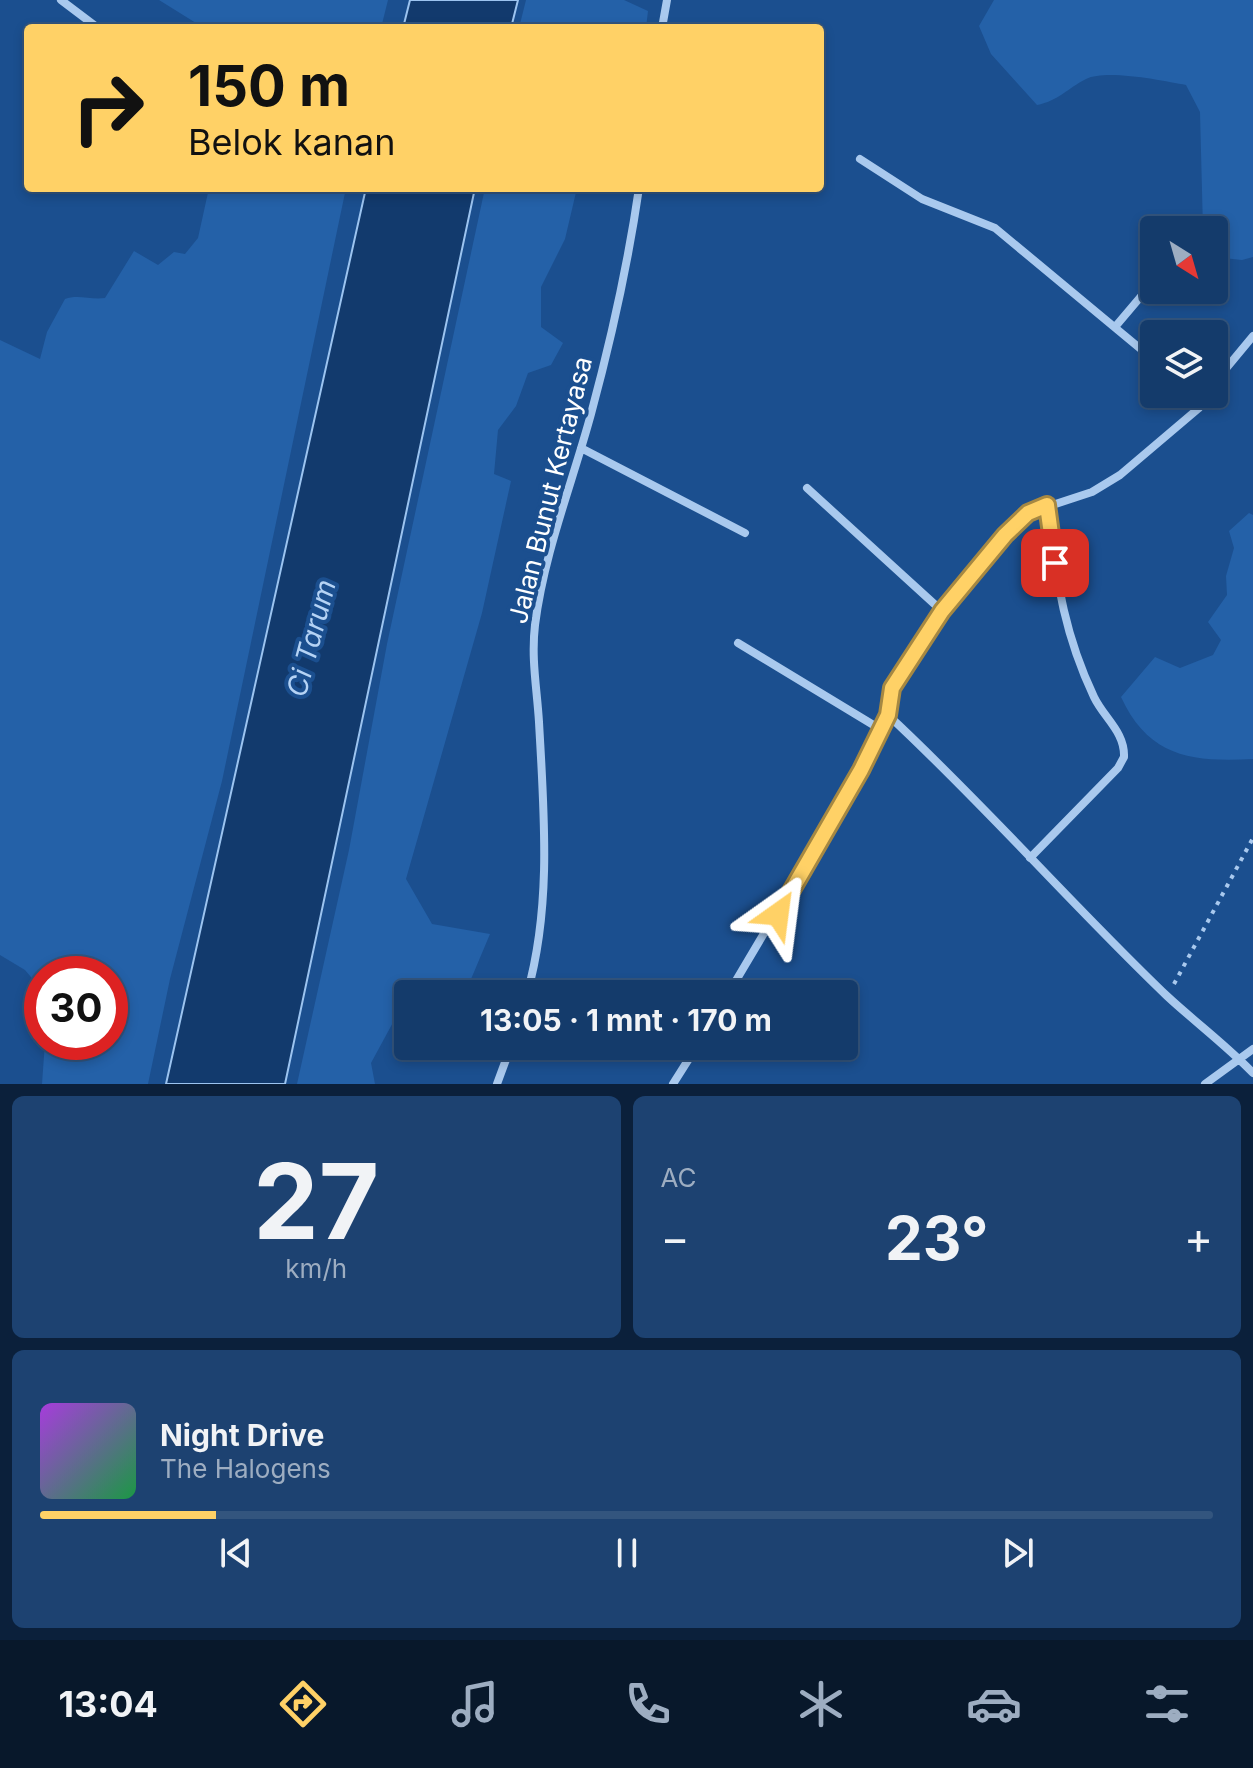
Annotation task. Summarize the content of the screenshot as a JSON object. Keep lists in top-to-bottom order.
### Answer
{
  "streets": {
    "street": ["Jalan Bunut Kertayasa"]
  },
  "water": ["Ci Tarum"],
  "north": "bottom right",
  "page": {
    "turn": ["150 m", "Belok kanan"],
    "limit": "30",
    "trip": "13:05 · 1 mnt · 170 m",
    "tile": [
      ["27", "km/h"],
      "AC"
    ],
    "heat": ["−", "23°", "+"],
    "song": ["Night Drive", "The Halogens"],
    "tabs": "13:04"
  }
}
